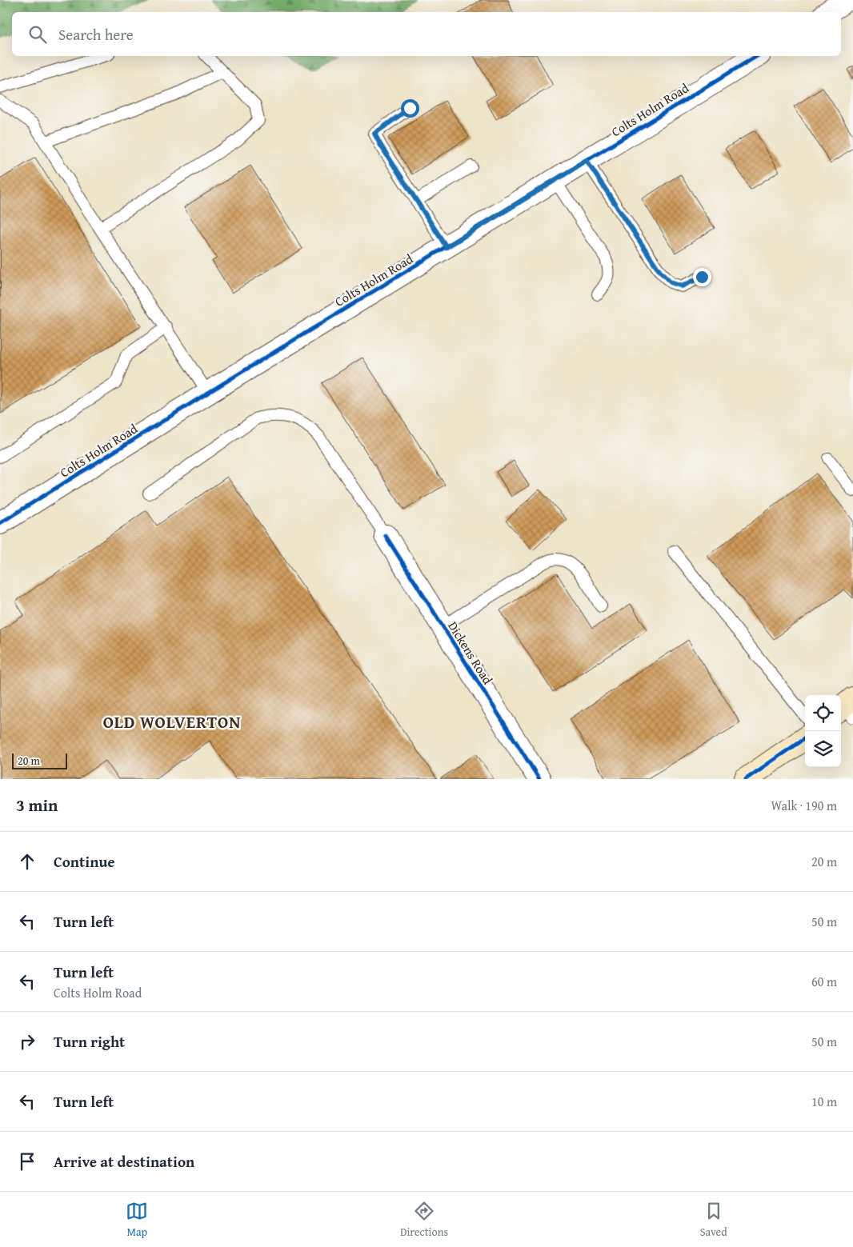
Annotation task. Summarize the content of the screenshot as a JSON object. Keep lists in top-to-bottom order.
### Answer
{
  "streets": {
    "street": ["Colts Holm Road", "Dickens Road"]
  },
  "districts": ["OLD WOLVERTON"],
  "scale_bar": "20 m",
  "page": {
    "search": "Search here",
    "scale": "20 m",
    "heading": ["3 min", "Walk · 190 m"],
    "list": [
      ["Continue", "20 m"],
      ["Turn left", "50 m"],
      ["Turn left", "Colts Holm Road", "60 m"],
      ["Turn right", "50 m"],
      ["Turn left", "10 m"],
      "Arrive at destination"
    ],
    "nav": ["Map", "Directions", "Saved"]
  }
}
